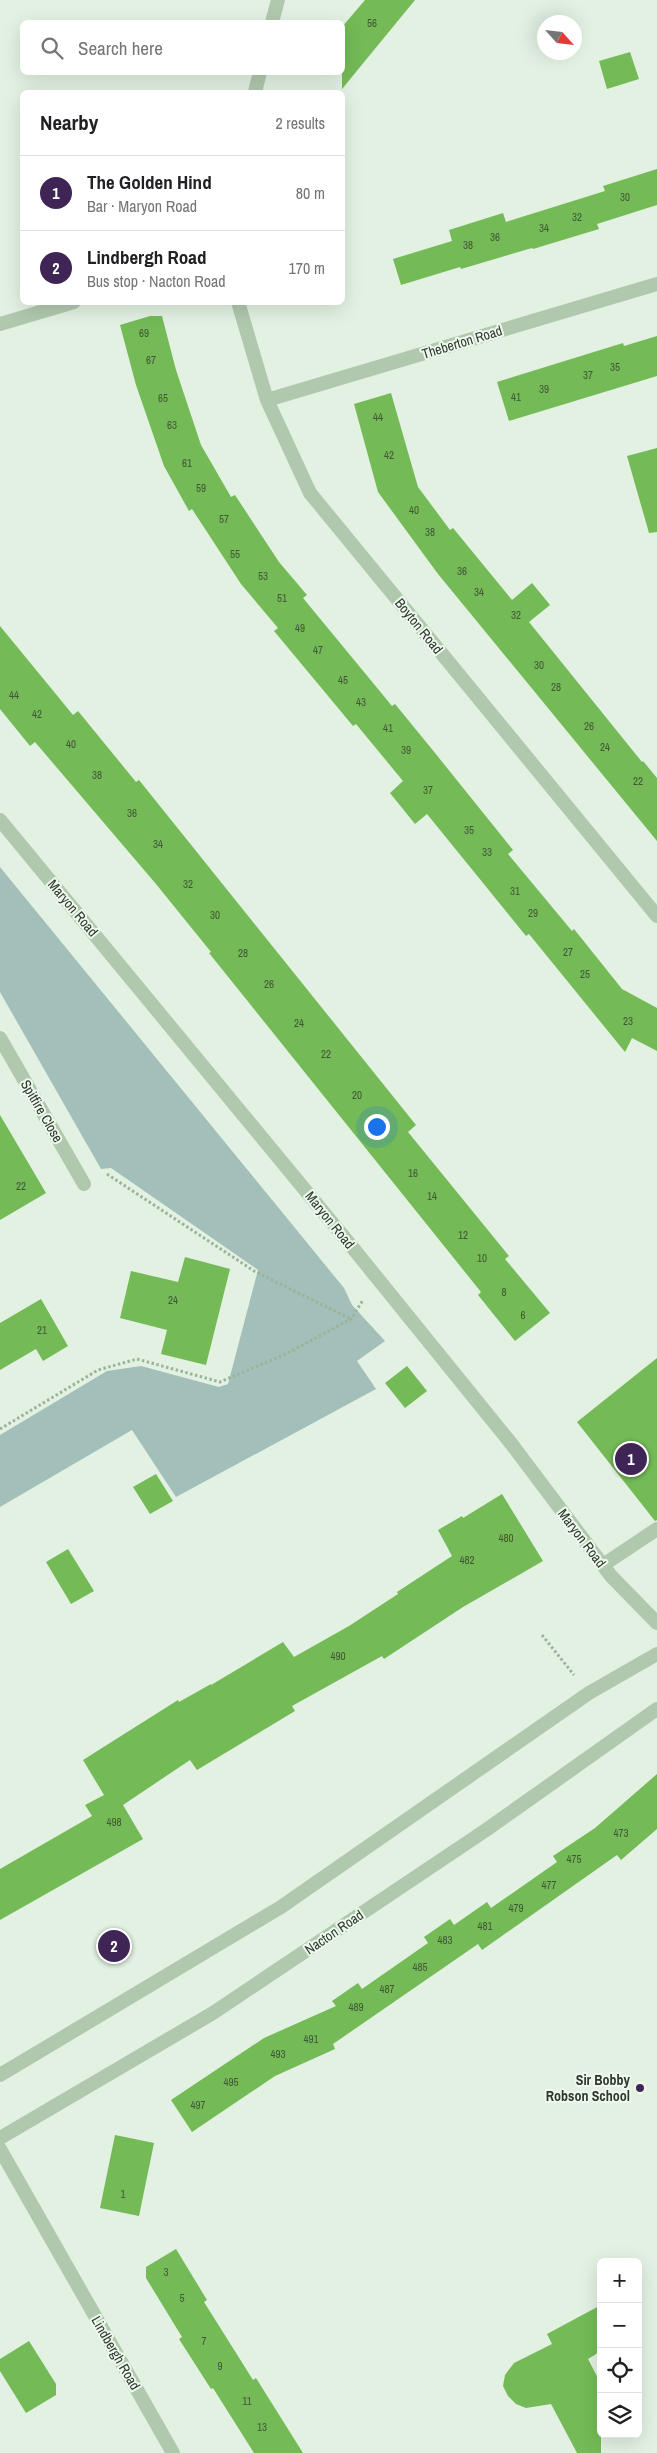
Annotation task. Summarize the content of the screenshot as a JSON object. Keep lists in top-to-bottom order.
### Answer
{
  "streets": {
    "street": [
      "Theberton Road",
      "Boyton Road",
      "Maryon Road",
      "Spitfire Close",
      "Nacton Road",
      "Lindbergh Road"
    ]
  },
  "crossings": [
    ["Theberton Road", "Boyton Road"]
  ],
  "places": ["Sir Bobby Robson School"],
  "house_numbers": [
    "56",
    "30",
    "32",
    "34",
    "36",
    "38",
    "69",
    "67",
    "35",
    "37",
    "39",
    "41",
    "65",
    "44",
    "63",
    "42",
    "61",
    "59",
    "40",
    "57",
    "38",
    "55",
    "36",
    "53",
    "34",
    "51",
    "32",
    "49",
    "47",
    "30",
    "45",
    "28",
    "44",
    "43",
    "42",
    "26",
    "41",
    "40",
    "24",
    "39",
    "38",
    "22",
    "37",
    "36",
    "35",
    "34",
    "33",
    "32",
    "31",
    "29",
    "30",
    "27",
    "28",
    "25",
    "26",
    "23",
    "24",
    "22",
    "20",
    "16",
    "22",
    "14",
    "12",
    "10",
    "8",
    "24",
    "6",
    "21",
    "480",
    "482",
    "490",
    "498",
    "473",
    "475",
    "477",
    "479",
    "481",
    "483",
    "485",
    "487",
    "489",
    "491",
    "493",
    "495",
    "497",
    "1",
    "3",
    "5",
    "7",
    "9",
    "11",
    "13"
  ],
  "north": "bottom right",
  "page": {
    "search": "Search here",
    "heading": ["Nearby", "2 results"],
    "list": [
      {
        "mark": "1",
        "name": "The Golden Hind",
        "note": "Bar · Maryon Road",
        "value": "80 m"
      },
      {
        "mark": "2",
        "name": "Lindbergh Road",
        "note": "Bus stop · Nacton Road",
        "value": "170 m"
      }
    ],
    "pins": ["1", "2"],
    "map_buttons": ["+", "−"]
  }
}
